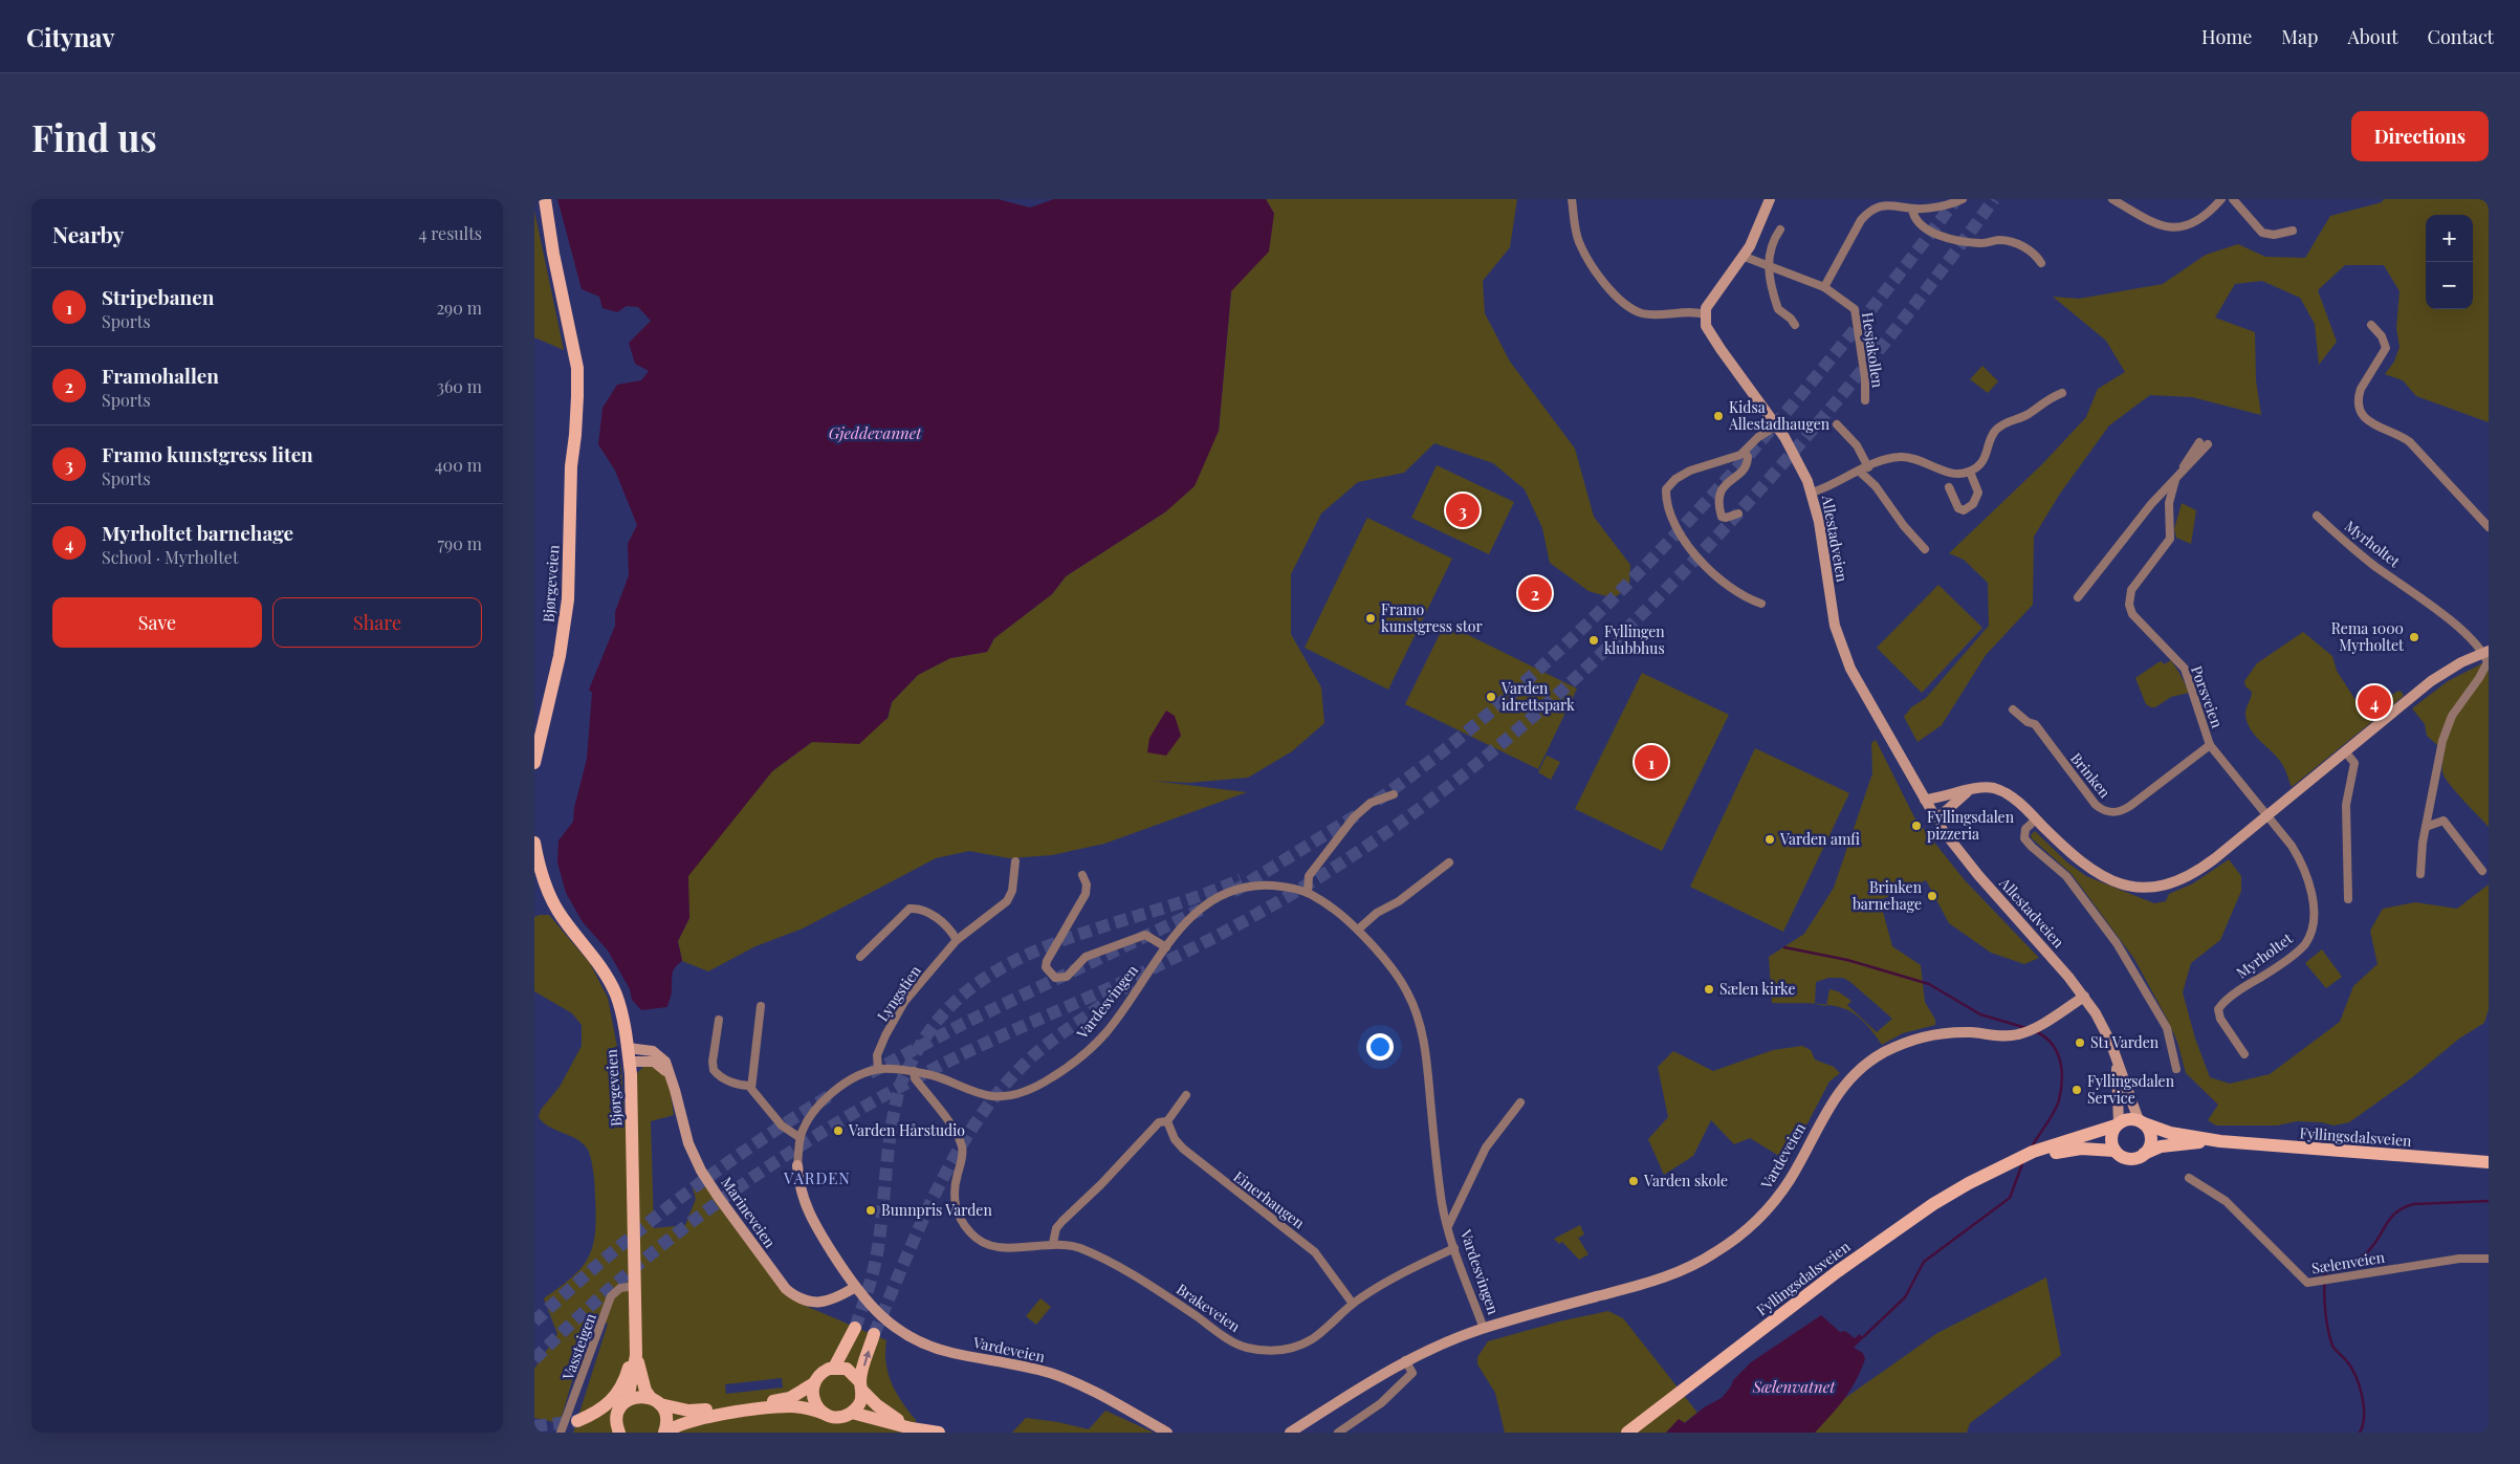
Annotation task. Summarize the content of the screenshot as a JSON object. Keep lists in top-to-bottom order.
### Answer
{
  "streets": {
    "main road": [
      "Allestadveien",
      "Bjørgeveien",
      "Vardesvingen",
      "Fyllingsdalsveien",
      "Vardeveien",
      "Marineveien"
    ],
    "street": [
      "Hesjakollen",
      "Myrholtet",
      "Porsveien",
      "Brinken",
      "Lyngstien",
      "Einerhaugen",
      "Sælenveien",
      "Brakeveien",
      "Vassteigen"
    ]
  },
  "crossings": [
    ["Allestadveien", "Fyllingsdalsveien"],
    ["Allestadveien", "Vardeveien"],
    ["Myrholtet", "Porsveien"],
    ["Bjørgeveien", "Marineveien"],
    ["Bjørgeveien", "Vassteigen"],
    ["Porsveien", "Brinken"],
    ["Lyngstien", "Vardesvingen"],
    ["Vardesvingen", "Vardeveien"],
    ["Vardesvingen", "Marineveien"],
    ["Vardesvingen", "Brakeveien"],
    ["Vardeveien", "Marineveien"],
    ["Einerhaugen", "Brakeveien"]
  ],
  "districts": ["VARDEN"],
  "water": ["Gjeddevannet", "Sælenvatnet"],
  "places": [
    "Kidsa Allestadhaugen",
    "Framo kunstgress stor",
    "Rema 1000 Myrholtet",
    "Fyllingen klubbhus",
    "Varden idrettspark",
    "Fyllingsdalen pizzeria",
    "Varden amfi",
    "Brinken barnehage",
    "Sælen kirke",
    "St1 Varden",
    "Fyllingsdalen Service",
    "Varden Hårstudio",
    "Varden skole",
    "Bunnpris Varden"
  ],
  "page": {
    "header": "Citynav",
    "nav": [
      "Home",
      "Map",
      "About",
      "Contact"
    ],
    "buttons": [
      "Directions",
      ["Save", "Share"]
    ],
    "title": "Find us",
    "heading": ["Nearby", "4 results"],
    "map_buttons": ["+", "−"],
    "list": [
      {
        "mark": "1",
        "name": "Stripebanen",
        "note": "Sports",
        "value": "290 m"
      },
      {
        "mark": "2",
        "name": "Framohallen",
        "note": "Sports",
        "value": "360 m"
      },
      {
        "mark": "3",
        "name": "Framo kunstgress liten",
        "note": "Sports",
        "value": "400 m"
      },
      {
        "mark": "4",
        "name": "Myrholtet barnehage",
        "note": "School · Myrholtet",
        "value": "790 m"
      }
    ],
    "pins": [
      "3",
      "2",
      "4",
      "1"
    ]
  }
}
